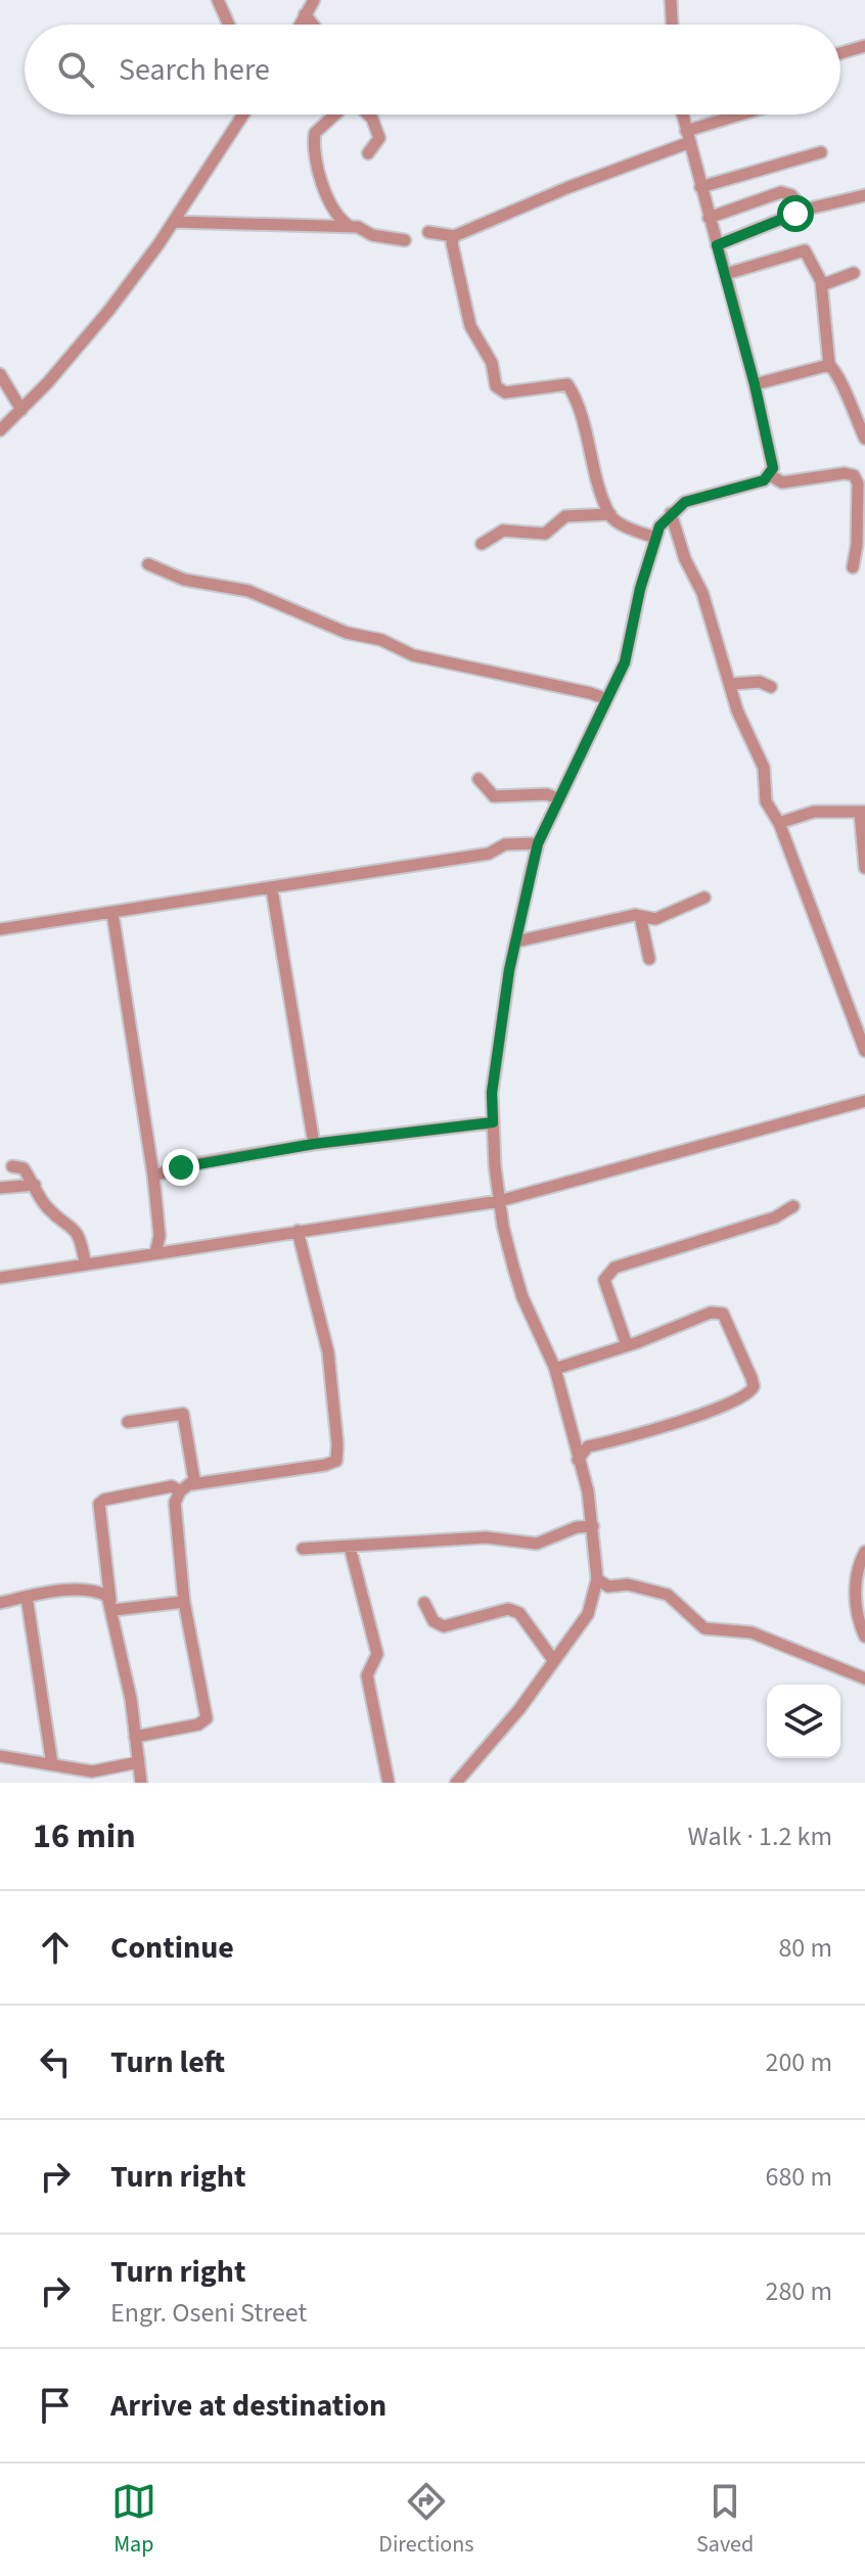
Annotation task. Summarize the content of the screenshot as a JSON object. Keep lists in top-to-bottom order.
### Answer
{
  "page": {
    "search": "Search here",
    "heading": ["16 min", "Walk · 1.2 km"],
    "list": [
      ["Continue", "80 m"],
      ["Turn left", "200 m"],
      ["Turn right", "680 m"],
      ["Turn right", "Engr. Oseni Street", "280 m"],
      "Arrive at destination"
    ],
    "nav": ["Map", "Directions", "Saved"]
  }
}
